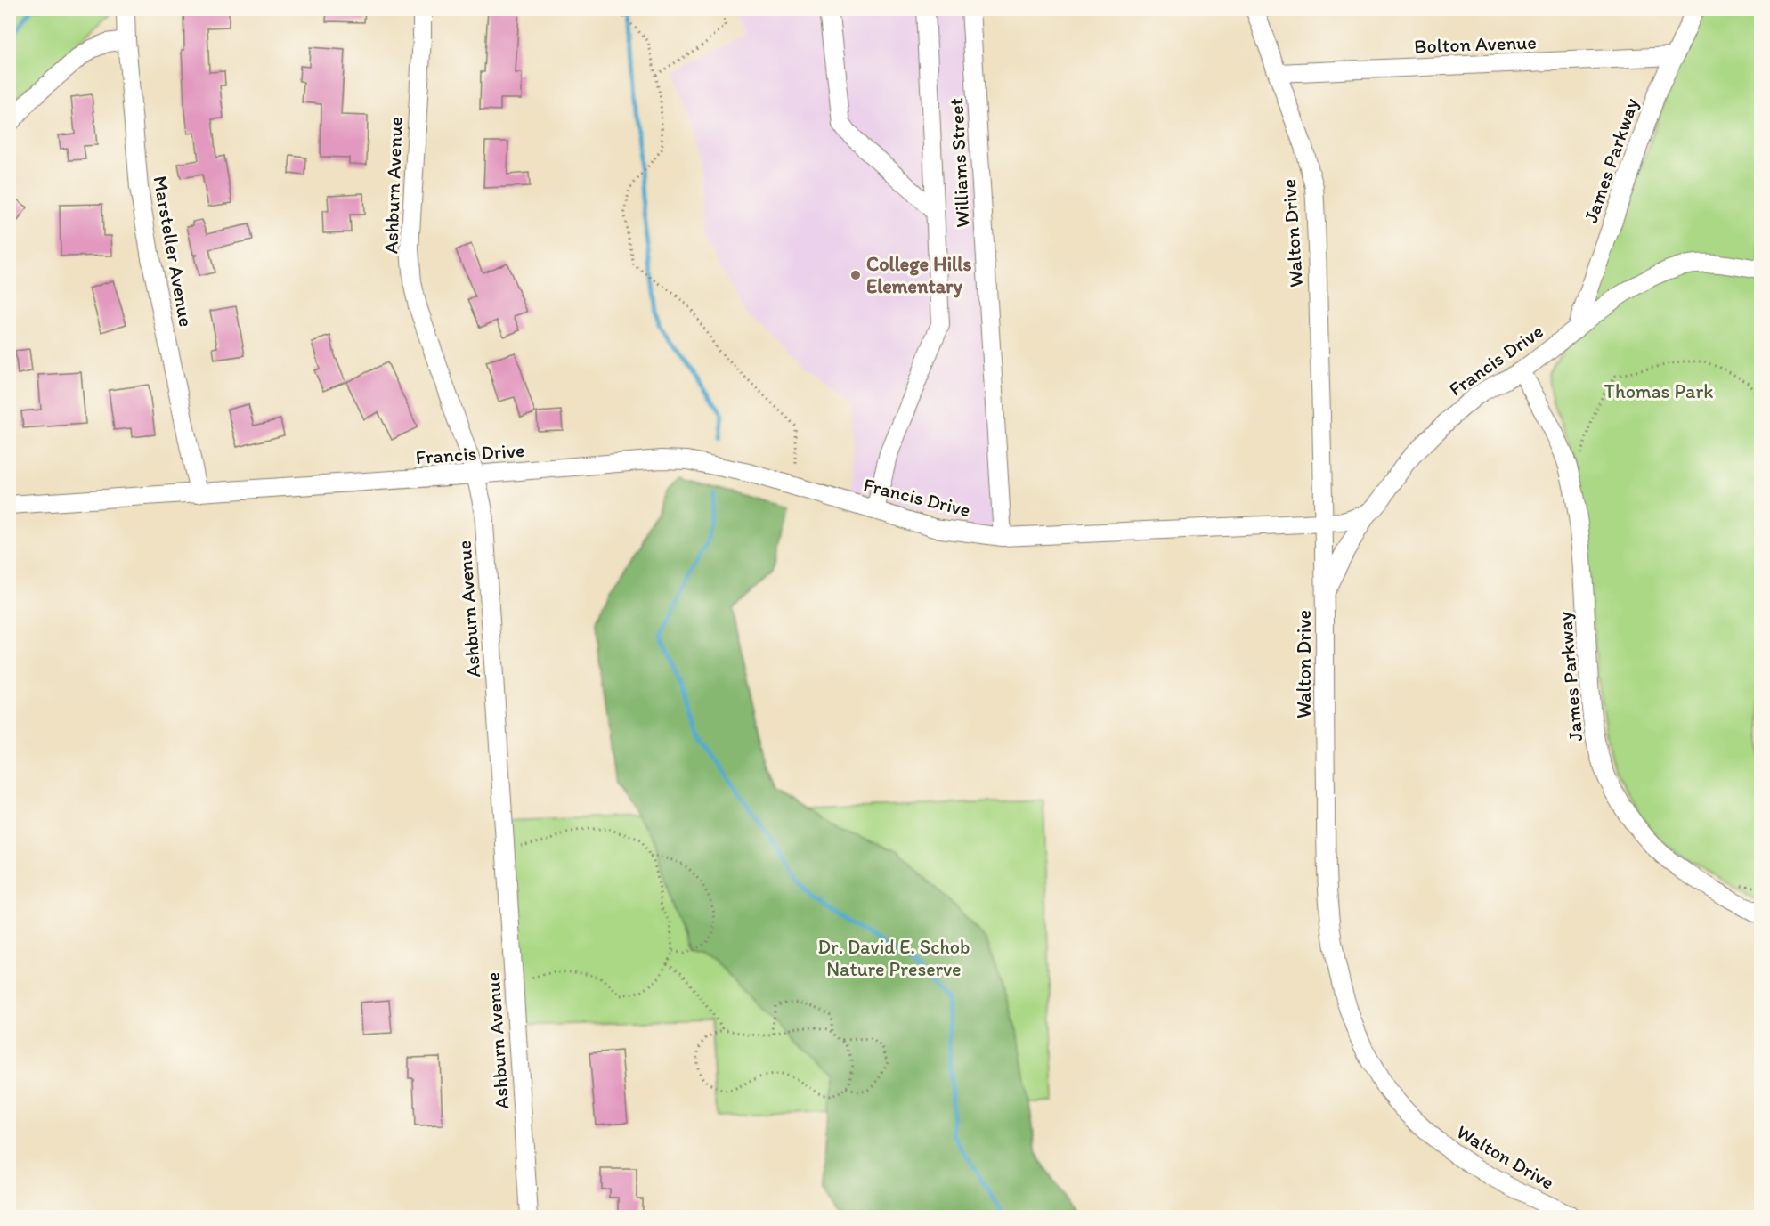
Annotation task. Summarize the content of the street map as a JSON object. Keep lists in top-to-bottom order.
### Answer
{
  "streets": {
    "street": [
      "Bolton Avenue",
      "James Parkway",
      "Williams Street",
      "Ashburn Avenue",
      "Walton Drive",
      "Marsteller Avenue",
      "Francis Drive"
    ]
  },
  "crossings": [
    ["Bolton Avenue", "James Parkway"],
    ["Bolton Avenue", "Walton Drive"],
    ["James Parkway", "Francis Drive"],
    ["Williams Street", "Francis Drive"],
    ["Ashburn Avenue", "Francis Drive"],
    ["Walton Drive", "Francis Drive"],
    ["Marsteller Avenue", "Francis Drive"]
  ],
  "parks": ["Thomas Park", "Dr. David E. Schob Nature Preserve"],
  "places": ["College Hills Elementary"]
}
